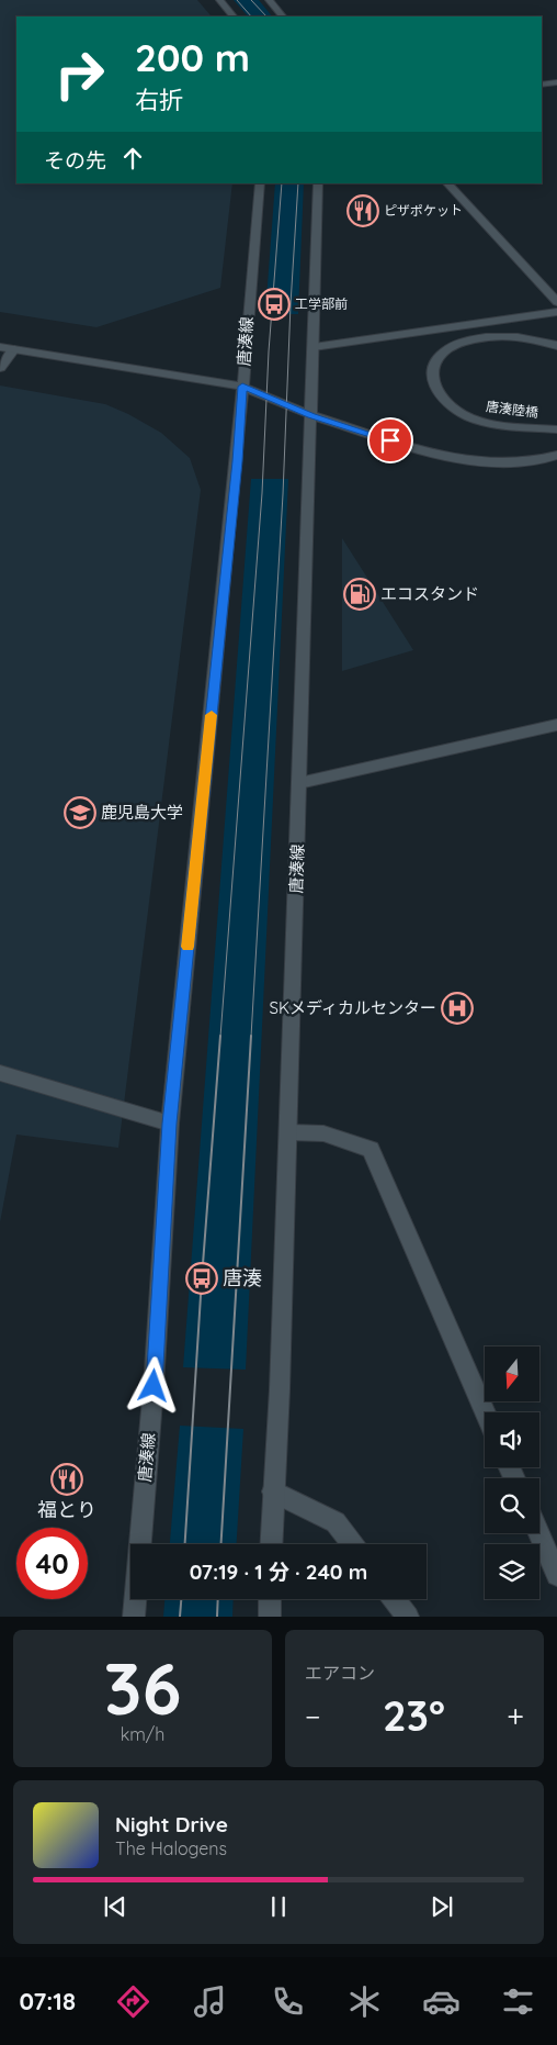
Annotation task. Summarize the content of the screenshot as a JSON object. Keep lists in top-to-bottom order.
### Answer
{
  "streets": {
    "street": ["唐湊線", "唐湊陸橋"]
  },
  "places": {
    "restaurant": ["ピザポケット", "福とり"],
    "bus stop": ["工学部前", "唐湊"],
    "fuel station": ["エコスタンド"],
    "school or university": ["鹿児島大学"],
    "hospital": ["SKメディカルセンター"]
  },
  "north": "bottom",
  "page": {
    "turn": ["200 m", "右折"],
    "then": "その先",
    "limit": "40",
    "trip": "07:19 · 1 分 · 240 m",
    "tile": [
      ["36", "km/h"],
      "エアコン"
    ],
    "heat": ["−", "23°", "+"],
    "song": ["Night Drive", "The Halogens"],
    "tabs": "07:18"
  }
}
